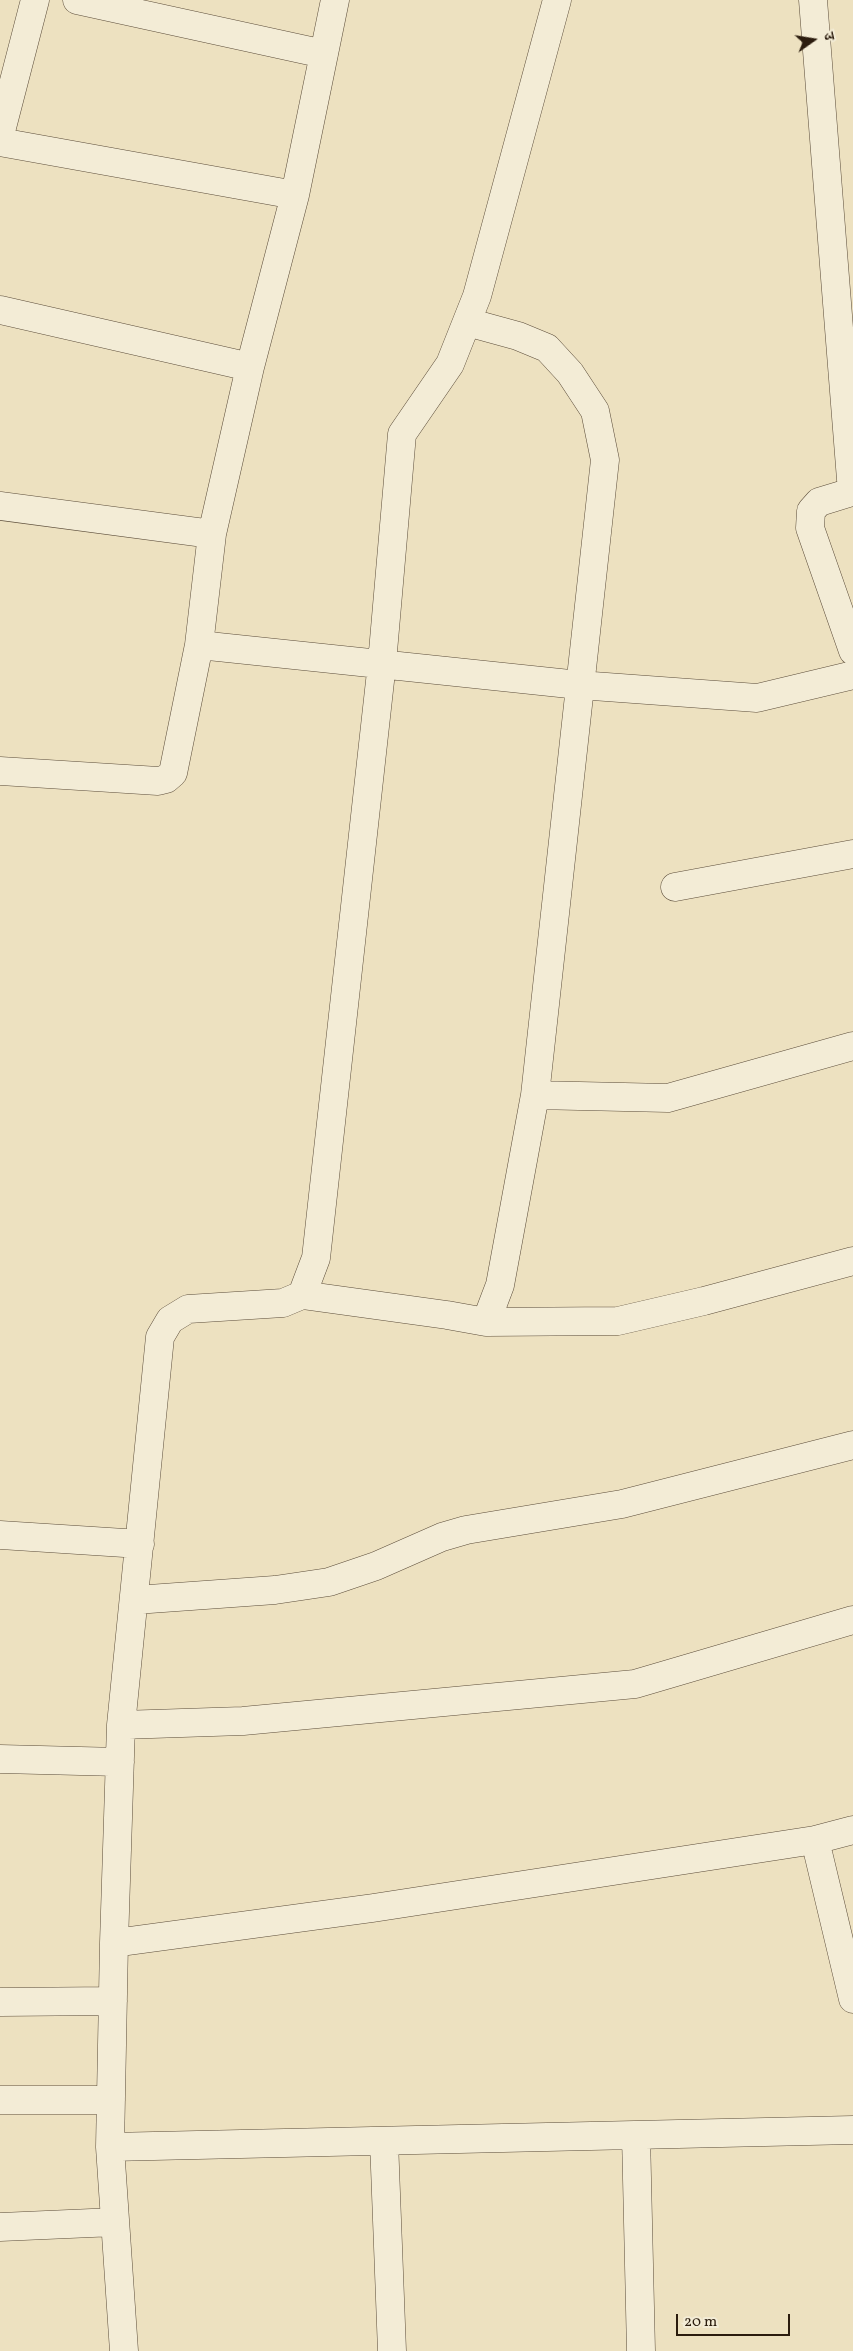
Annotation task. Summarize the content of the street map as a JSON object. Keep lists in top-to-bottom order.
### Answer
{
  "scale_bar": "20 m",
  "north": "right"
}
